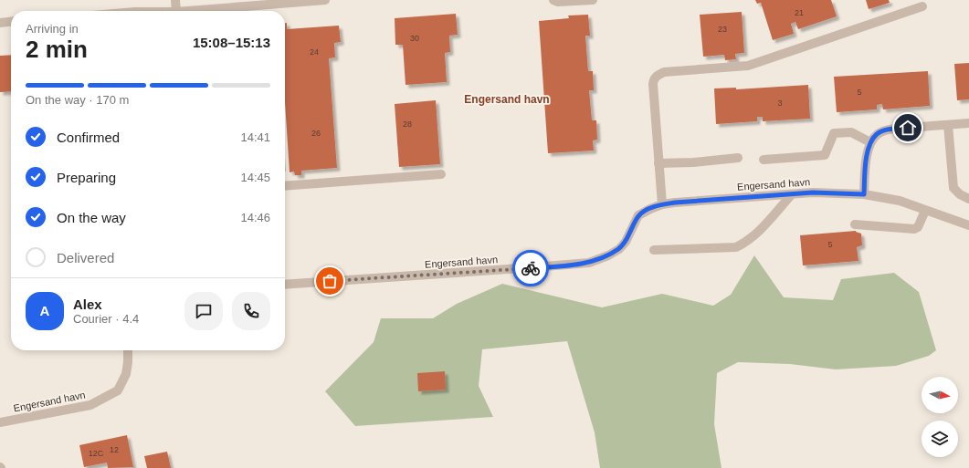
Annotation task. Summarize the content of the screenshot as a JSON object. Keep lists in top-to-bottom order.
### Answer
{
  "streets": {
    "street": ["Engersand havn"]
  },
  "districts": ["Engersand havn"],
  "house_numbers": [
    "21",
    "23",
    "30",
    "24",
    "5",
    "3",
    "28",
    "26",
    "5",
    "12",
    "12C"
  ],
  "north": "right",
  "page": {
    "heading": ["2 min", "Arriving in", "15:08–15:13"],
    "panel": ["Alex", "Courier · 4.4"],
    "bar": "On the way · 170 m",
    "list": [
      ["Confirmed", "14:41"],
      ["Preparing", "14:45"],
      ["On the way", "14:46"],
      "Delivered"
    ],
    "round": "A"
  }
}
